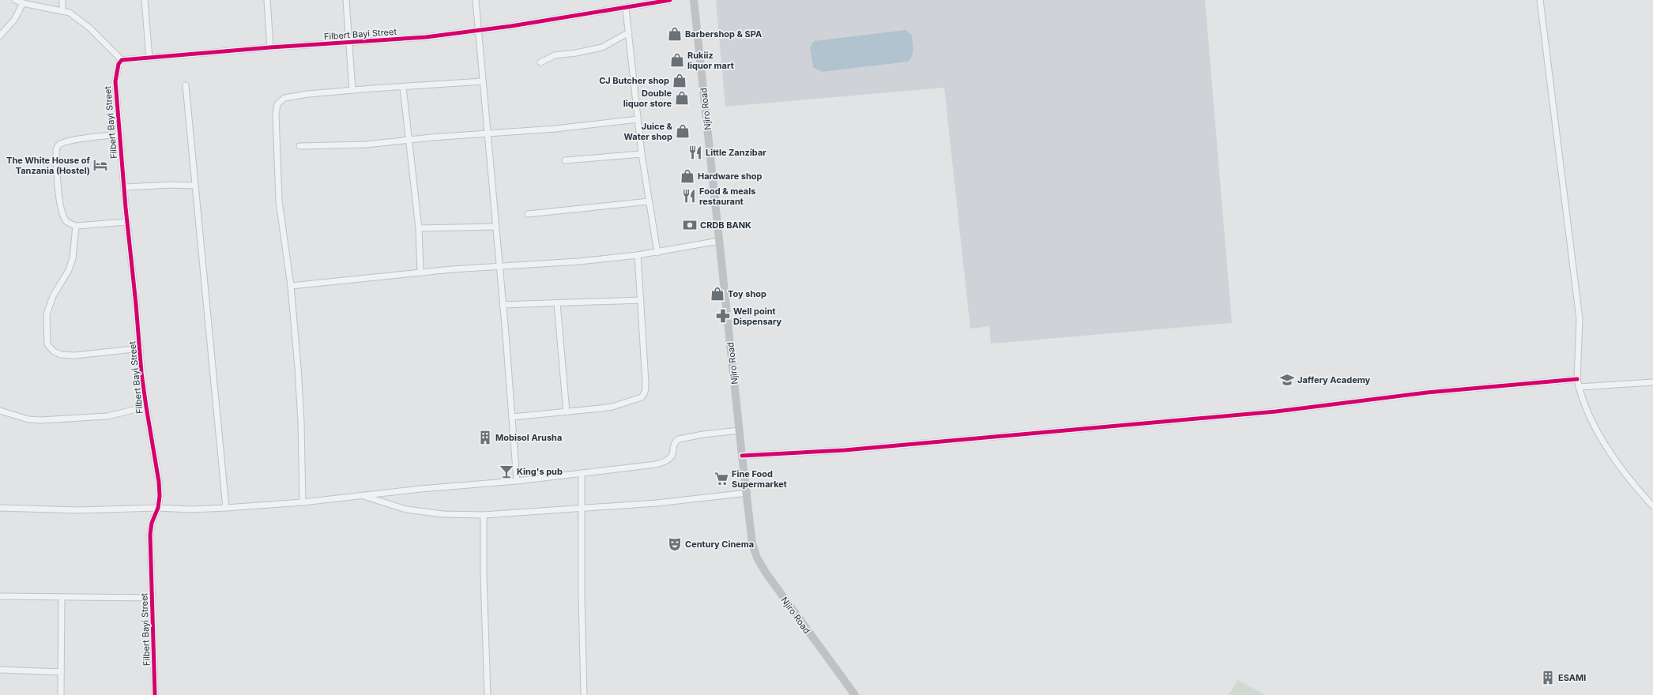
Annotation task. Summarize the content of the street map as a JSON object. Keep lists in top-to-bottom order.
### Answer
{
  "streets": {
    "street": ["Filbert Bayi Street", "Njiro Road"]
  },
  "places": {
    "shop": [
      "Barbershop & SPA",
      "Rukiiz liquor mart",
      "CJ Butcher shop",
      "Double liquor store",
      "Juice & Water shop",
      "Hardware shop",
      "Toy shop"
    ],
    "restaurant": ["Little Zanzibar", "Food & meals restaurant"],
    "hotel": ["The White House of Tanzania (Hostel)"],
    "bank": ["CRDB BANK"],
    "pharmacy": ["Well point Dispensary"],
    "school or university": ["Jaffery Academy"],
    "building": ["Mobisol Arusha", "ESAMI"],
    "bar": ["King's pub"],
    "supermarket": ["Fine Food Supermarket"],
    "theatre": ["Century Cinema"]
  }
}
